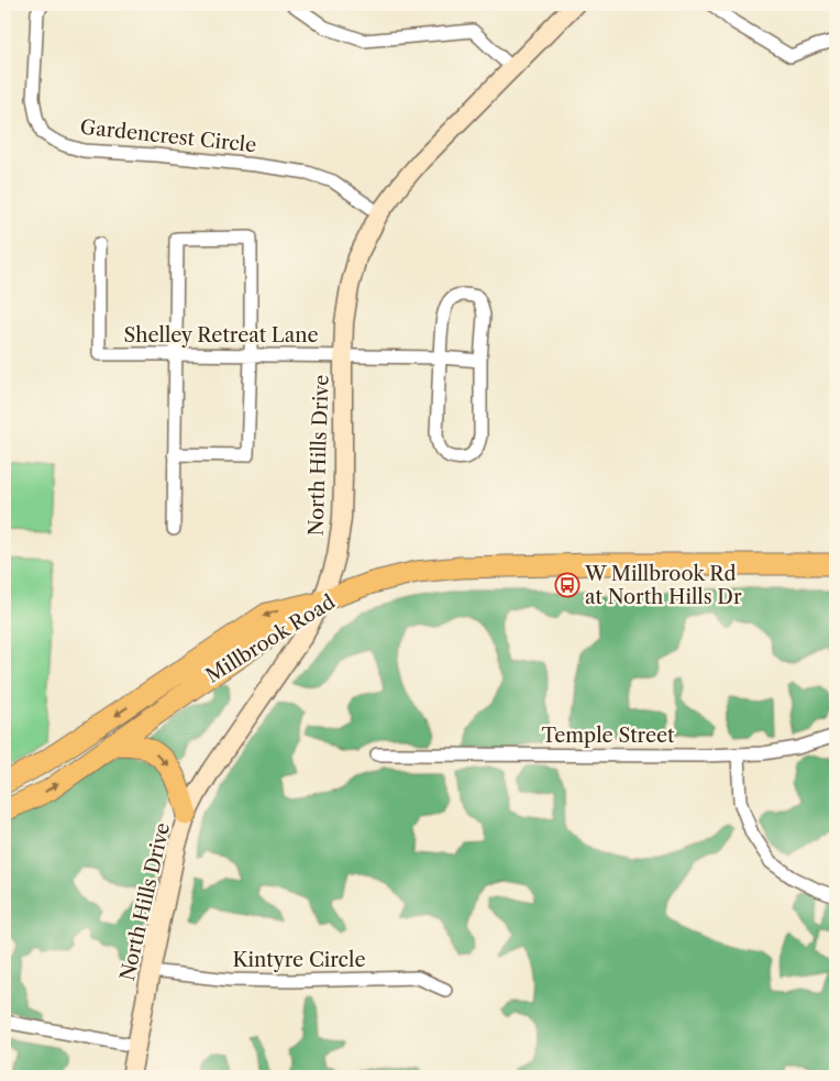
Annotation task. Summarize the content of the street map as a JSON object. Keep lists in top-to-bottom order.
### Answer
{
  "streets": {
    "main road": ["North Hills Drive", "Millbrook Road"],
    "street": [
      "Gardencrest Circle",
      "Shelley Retreat Lane",
      "Temple Street",
      "Kintyre Circle"
    ]
  },
  "crossings": [
    ["Gardencrest Circle", "North Hills Drive"],
    ["Shelley Retreat Lane", "North Hills Drive"],
    ["North Hills Drive", "Millbrook Road"],
    ["North Hills Drive", "Kintyre Circle"]
  ],
  "places": {
    "bus stop": ["W Millbrook Rd at North Hills Dr"]
  }
}
